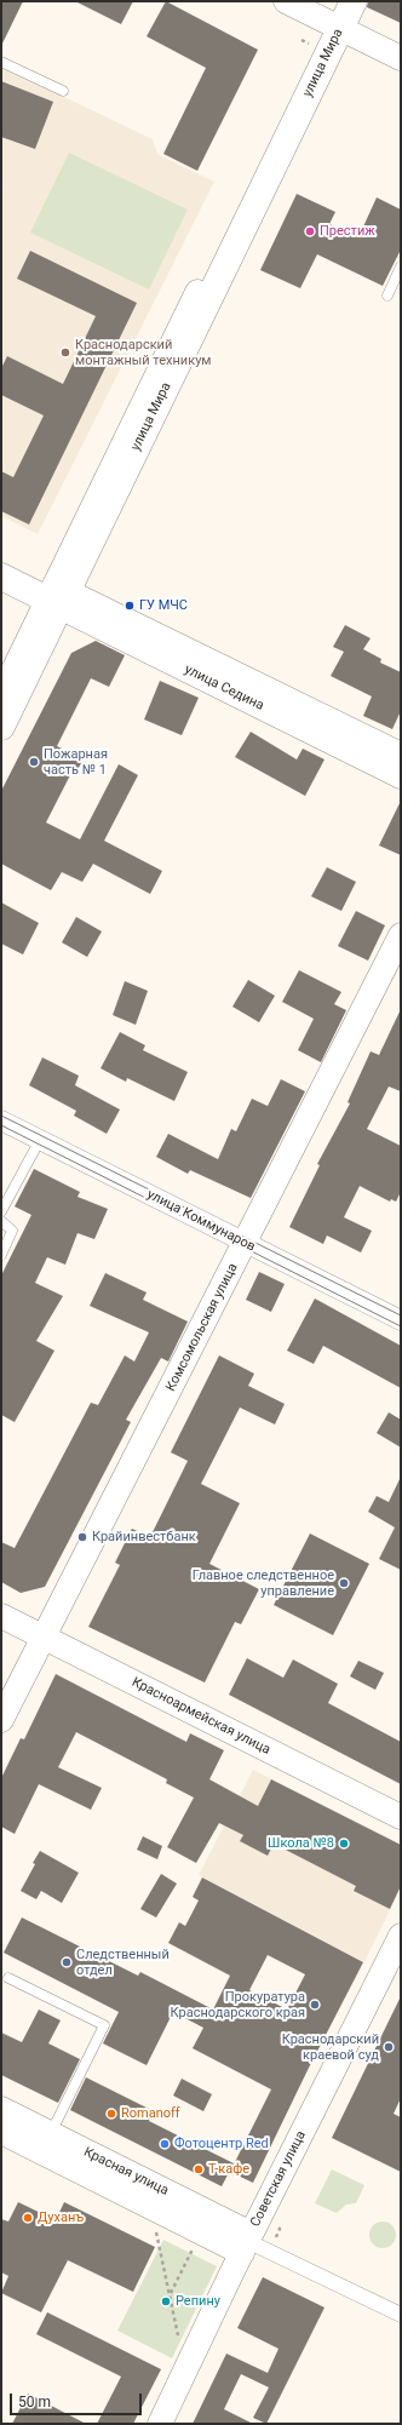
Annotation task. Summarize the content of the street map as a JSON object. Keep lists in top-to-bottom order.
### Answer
{
  "streets": {
    "main road": ["улица Мира", "улица Седина"],
    "street": [
      "улица Коммунаров",
      "Комсомольская улица",
      "Красноармейская улица",
      "Красная улица",
      "Советская улица"
    ]
  },
  "crossings": [
    ["улица Мира", "улица Седина"],
    ["улица Коммунаров", "Комсомольская улица"],
    ["Комсомольская улица", "Красноармейская улица"],
    ["Красная улица", "Советская улица"]
  ],
  "places": [
    "Престиж",
    "Краснодарский монтажный техникум",
    "ГУ МЧС",
    "Пожарная часть № 1",
    "Крайинвестбанк",
    "Главное следственное управление",
    "Школа №8",
    "Следственный отдел",
    "Прокуратура Краснодарского края",
    "Краснодарский краевой суд",
    "Romanoff",
    "Фотоцентр Red",
    "Т-кафе",
    "Духанъ",
    "Репину"
  ],
  "scale_bar": "50 m"
}
